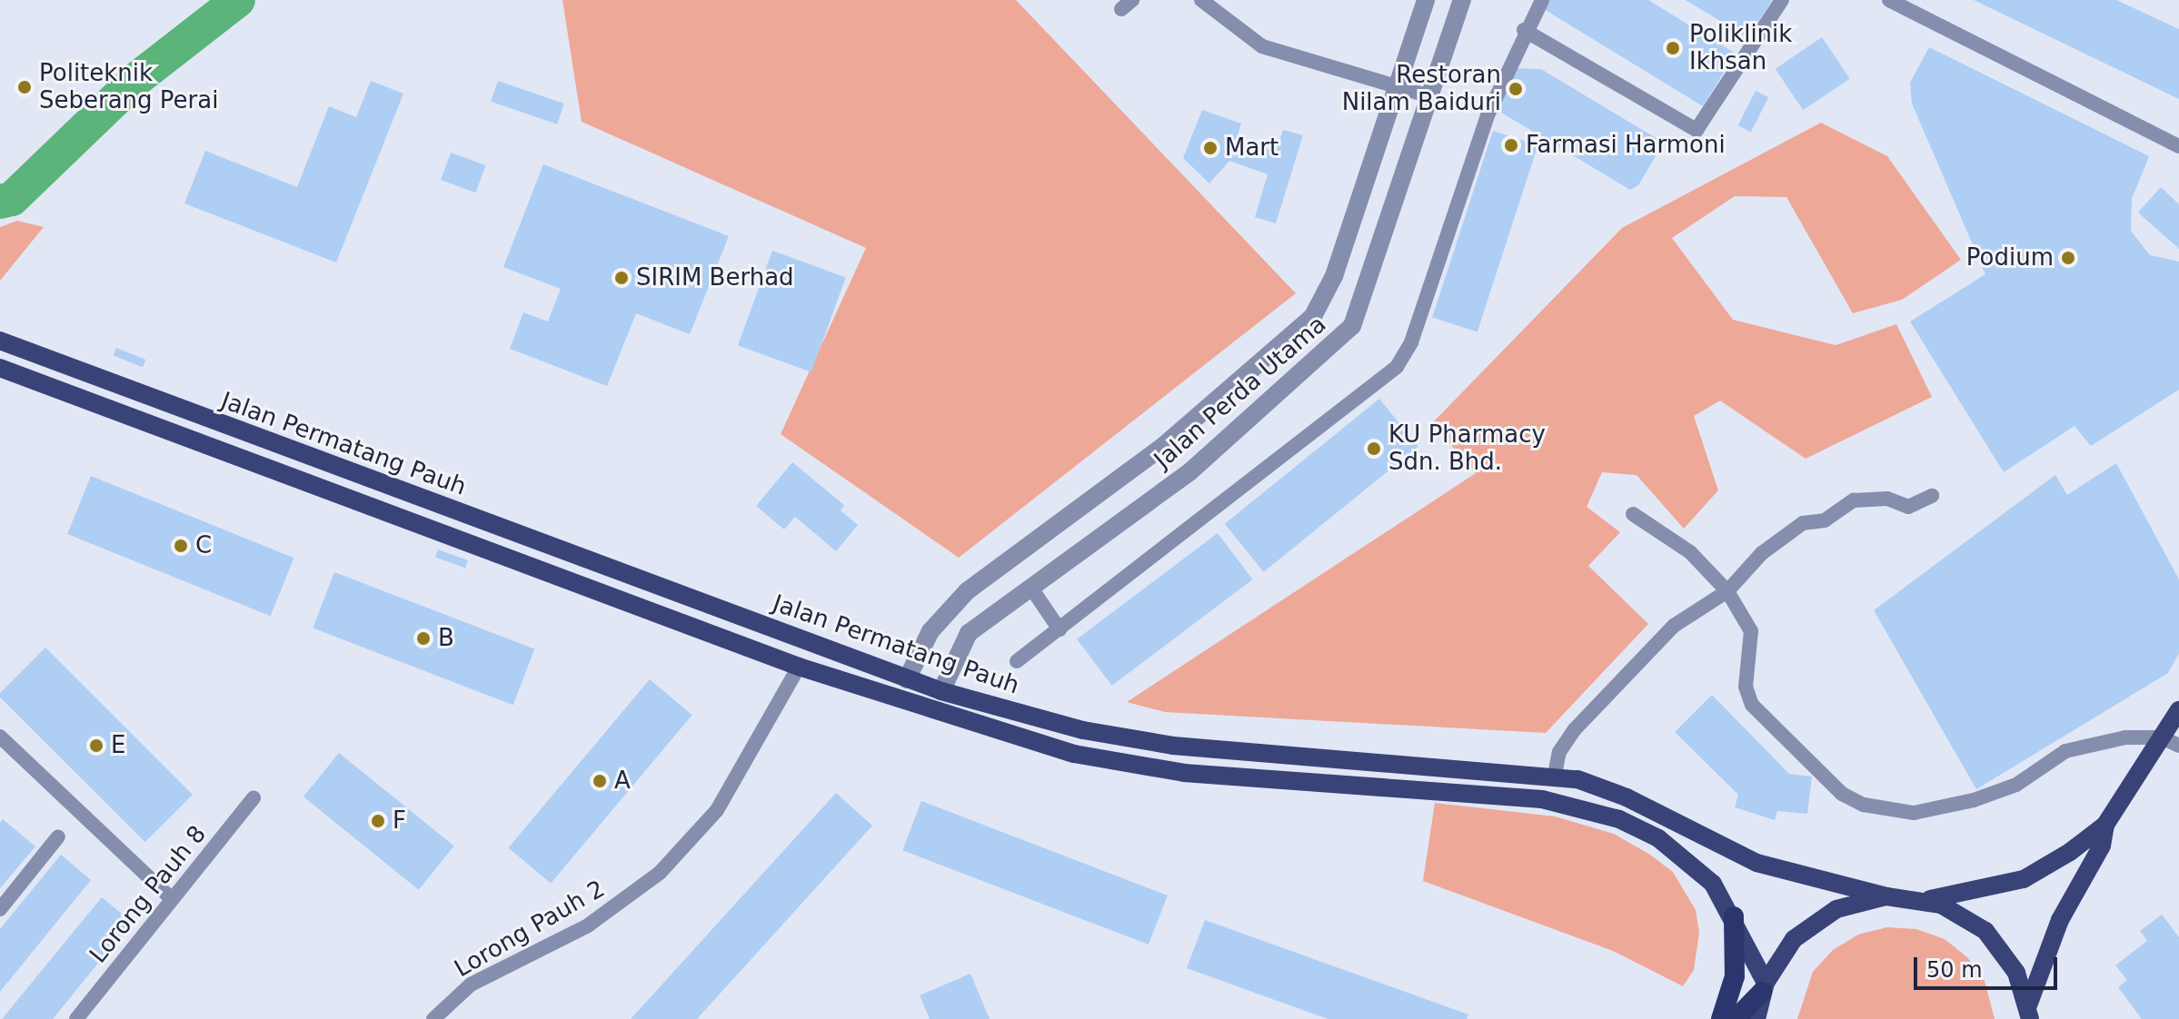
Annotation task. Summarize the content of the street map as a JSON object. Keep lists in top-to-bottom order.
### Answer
{
  "streets": {
    "main road": ["Jalan Permatang Pauh"],
    "street": ["Jalan Perda Utama", "Lorong Pauh 8", "Lorong Pauh 2"]
  },
  "crossings": [
    ["Jalan Perda Utama", "Jalan Permatang Pauh"],
    ["Jalan Permatang Pauh", "Lorong Pauh 2"]
  ],
  "places": [
    "Poliklinik Ikhsan",
    "Politeknik Seberang Perai",
    "Restoran Nilam Baiduri",
    "Farmasi Harmoni",
    "Mart",
    "Podium",
    "SIRIM Berhad",
    "KU Pharmacy Sdn. Bhd.",
    "C",
    "B",
    "E",
    "A",
    "F"
  ],
  "scale_bar": "50 m"
}
